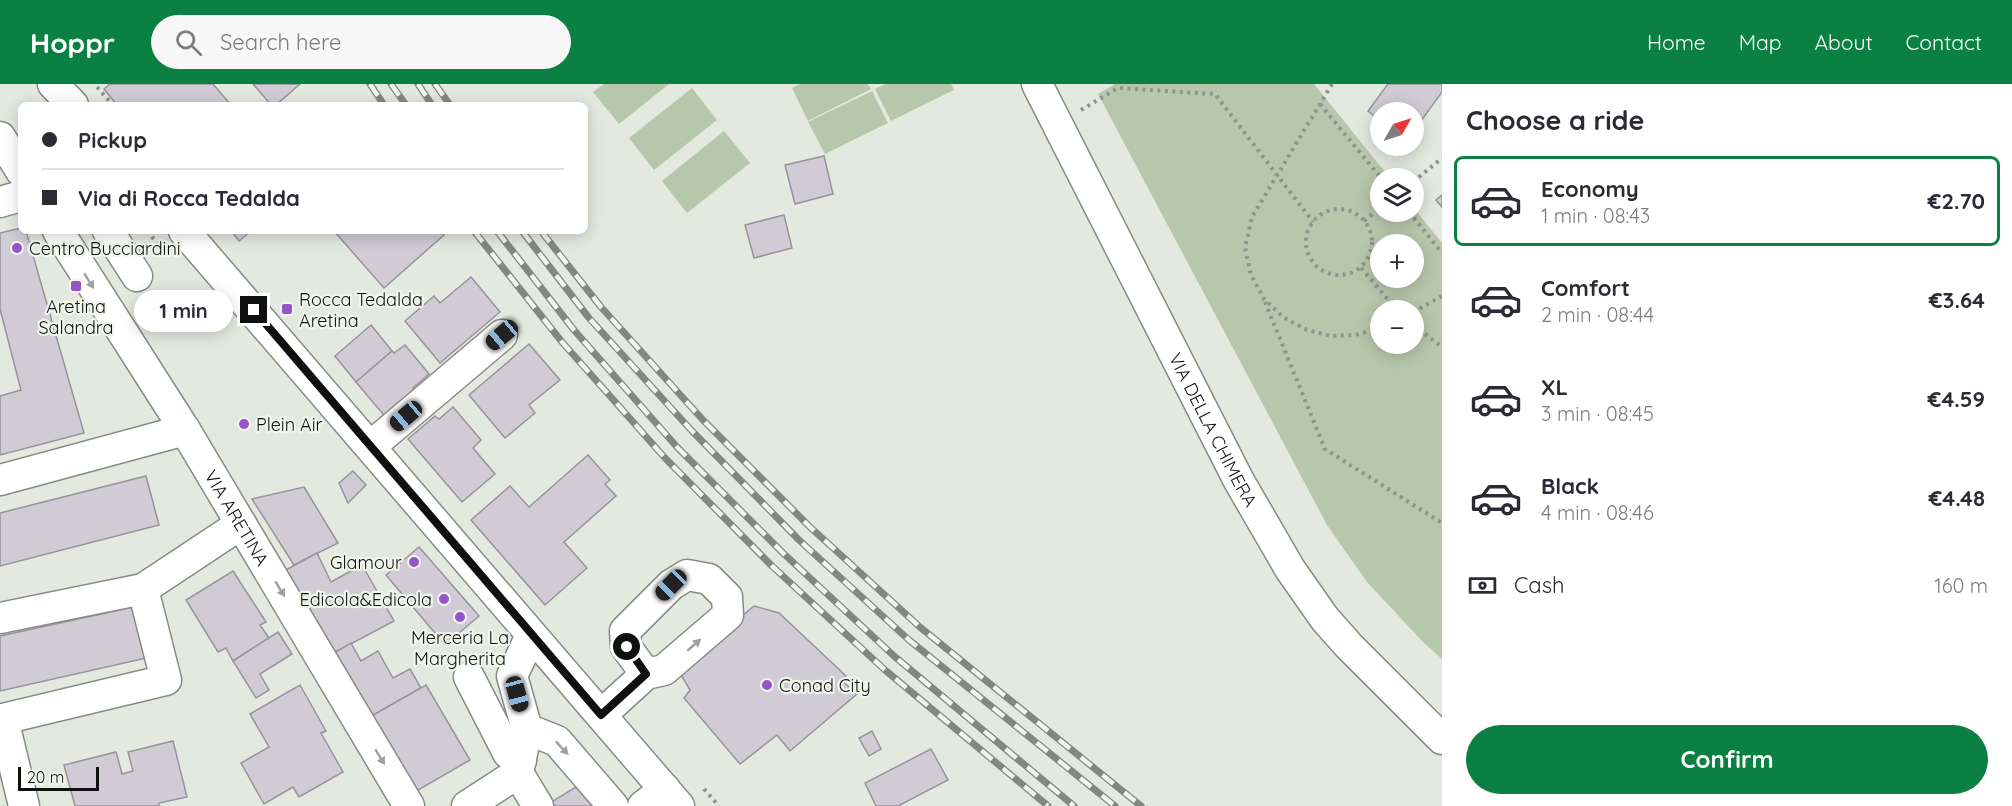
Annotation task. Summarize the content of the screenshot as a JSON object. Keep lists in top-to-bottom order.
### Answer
{
  "streets": {
    "street": ["VIA DELLA CHIMERA", "VIA ARETINA"]
  },
  "places": {
    "other": [
      "Centro Bucciardini",
      "Plein Air",
      "Glamour",
      "Edicola&Edicola",
      "Merceria La Margherita",
      "Conad City"
    ],
    "transit": ["Aretina Salandra", "Rocca Tedalda Aretina"]
  },
  "scale_bar": "20 m",
  "north": "top right",
  "page": {
    "header": "Hoppr",
    "search": "Search here",
    "nav": [
      "Home",
      "Map",
      "About",
      "Contact"
    ],
    "heading": "Choose a ride",
    "map_buttons": ["+", "−"],
    "banner": ["Pickup", "Via di Rocca Tedalda"],
    "list": [
      {
        "name": "Economy",
        "note": "1 min · 08:43",
        "value": "€2.70"
      },
      {
        "name": "Comfort",
        "note": "2 min · 08:44",
        "value": "€3.64"
      },
      {
        "name": "XL",
        "note": "3 min · 08:45",
        "value": "€4.59"
      },
      {
        "name": "Black",
        "note": "4 min · 08:46",
        "value": "€4.48"
      }
    ],
    "bubble": "1 min",
    "pay": ["Cash", "160 m"],
    "buttons": "Confirm",
    "scale": "20 m"
  }
}
